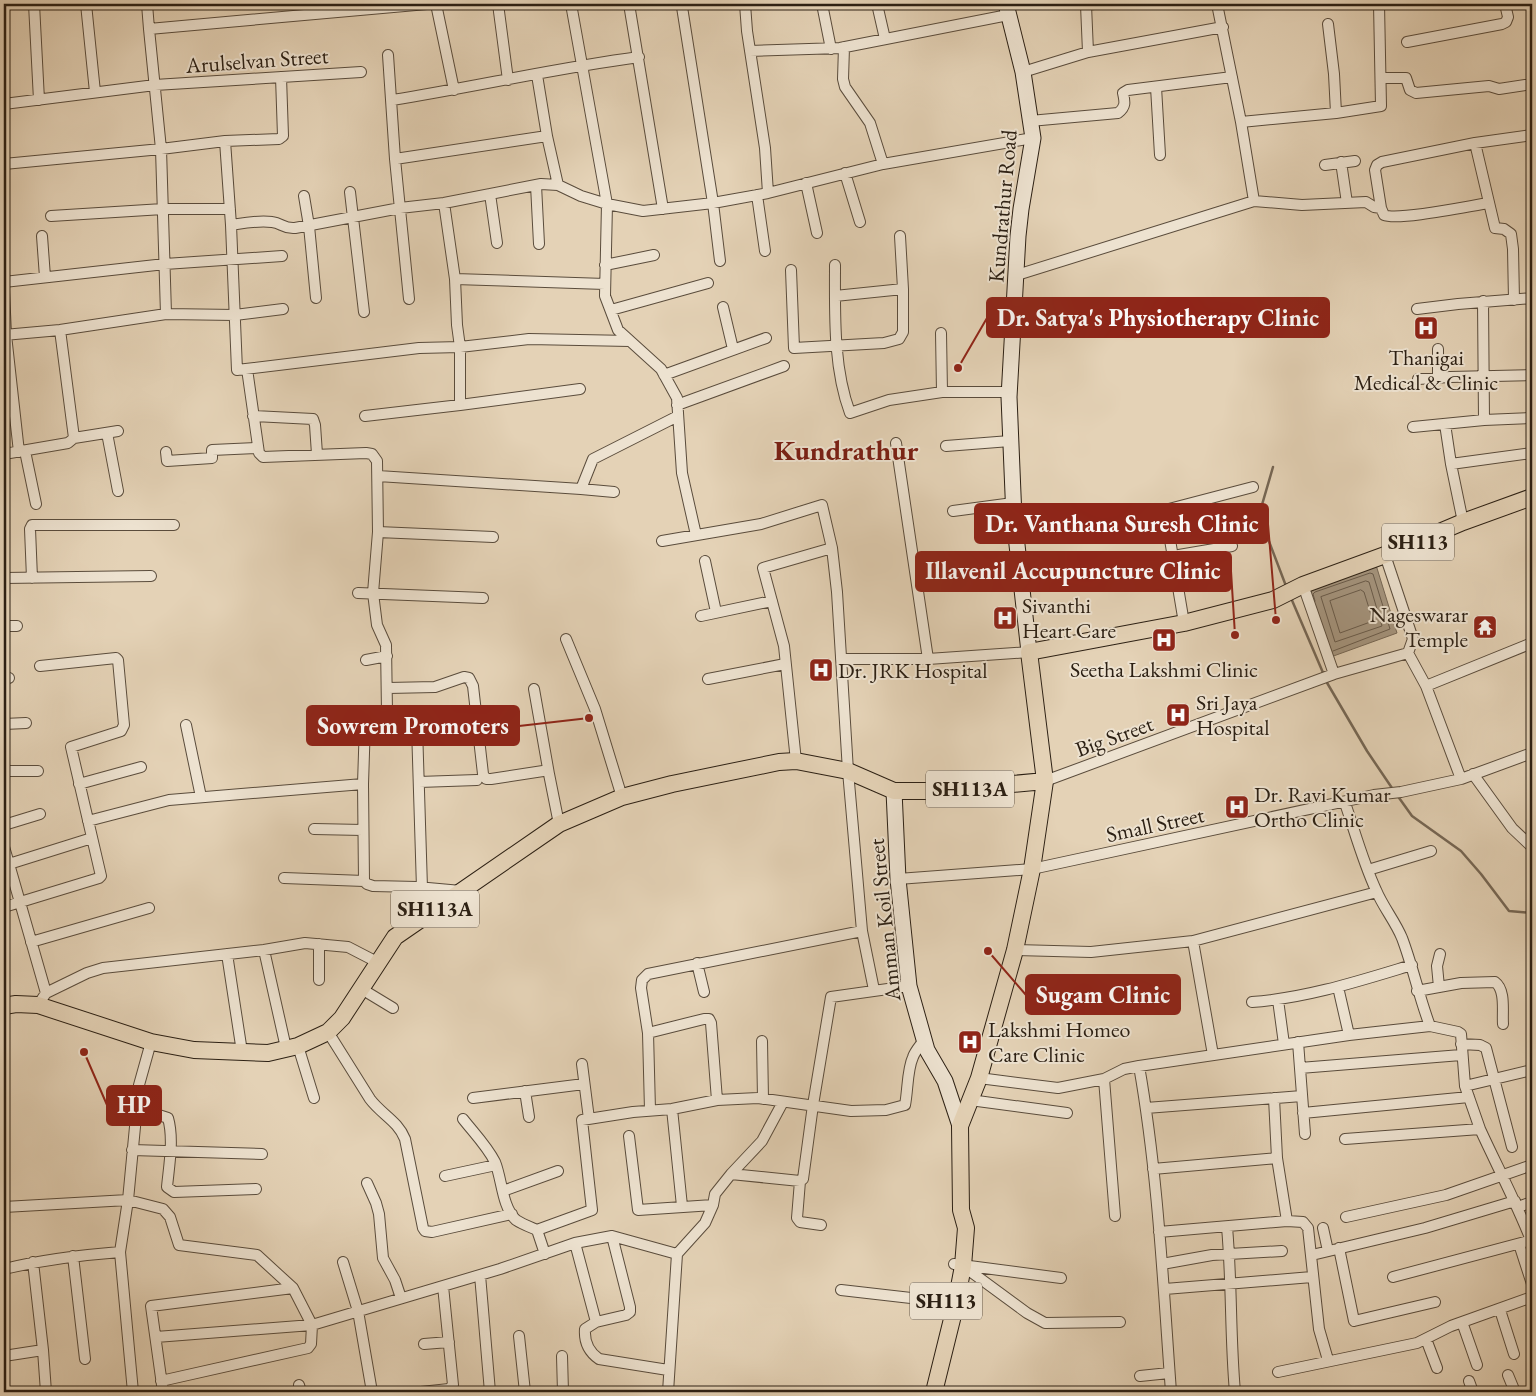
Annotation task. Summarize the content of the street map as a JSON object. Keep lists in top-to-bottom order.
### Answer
{
  "streets": {
    "main road": ["SH113", "SH113A"],
    "street": [
      "Arulselvan Street",
      "Kundrathur Road",
      "Big Street",
      "Small Street",
      "Amman Koil Street"
    ]
  },
  "crossings": [
    ["Kundrathur Road", "SH113"],
    ["SH113", "Big Street"],
    ["SH113", "SH113A"],
    ["SH113", "Small Street"],
    ["SH113", "Amman Koil Street"],
    ["Big Street", "SH113A"],
    ["SH113A", "Amman Koil Street"],
    ["Small Street", "Amman Koil Street"]
  ],
  "districts": ["Kundrathur"],
  "places": {
    "hospital": [
      "Thanigai Medical & Clinic",
      "Sivanthi Heart Care",
      "Seetha Lakshmi Clinic",
      "Dr. JRK Hospital",
      "Sri Jaya Hospital",
      "Dr. Ravi Kumar Ortho Clinic",
      "Lakshmi Homeo Care Clinic"
    ],
    "other": [
      "Dr. Satya's Physiotherapy Clinic",
      "Dr. Vanthana Suresh Clinic",
      "Illavenil Accupuncture Clinic",
      "Sowrem Promoters",
      "Sugam Clinic",
      "HP"
    ],
    "temple": ["Nageswarar Temple"]
  }
}
